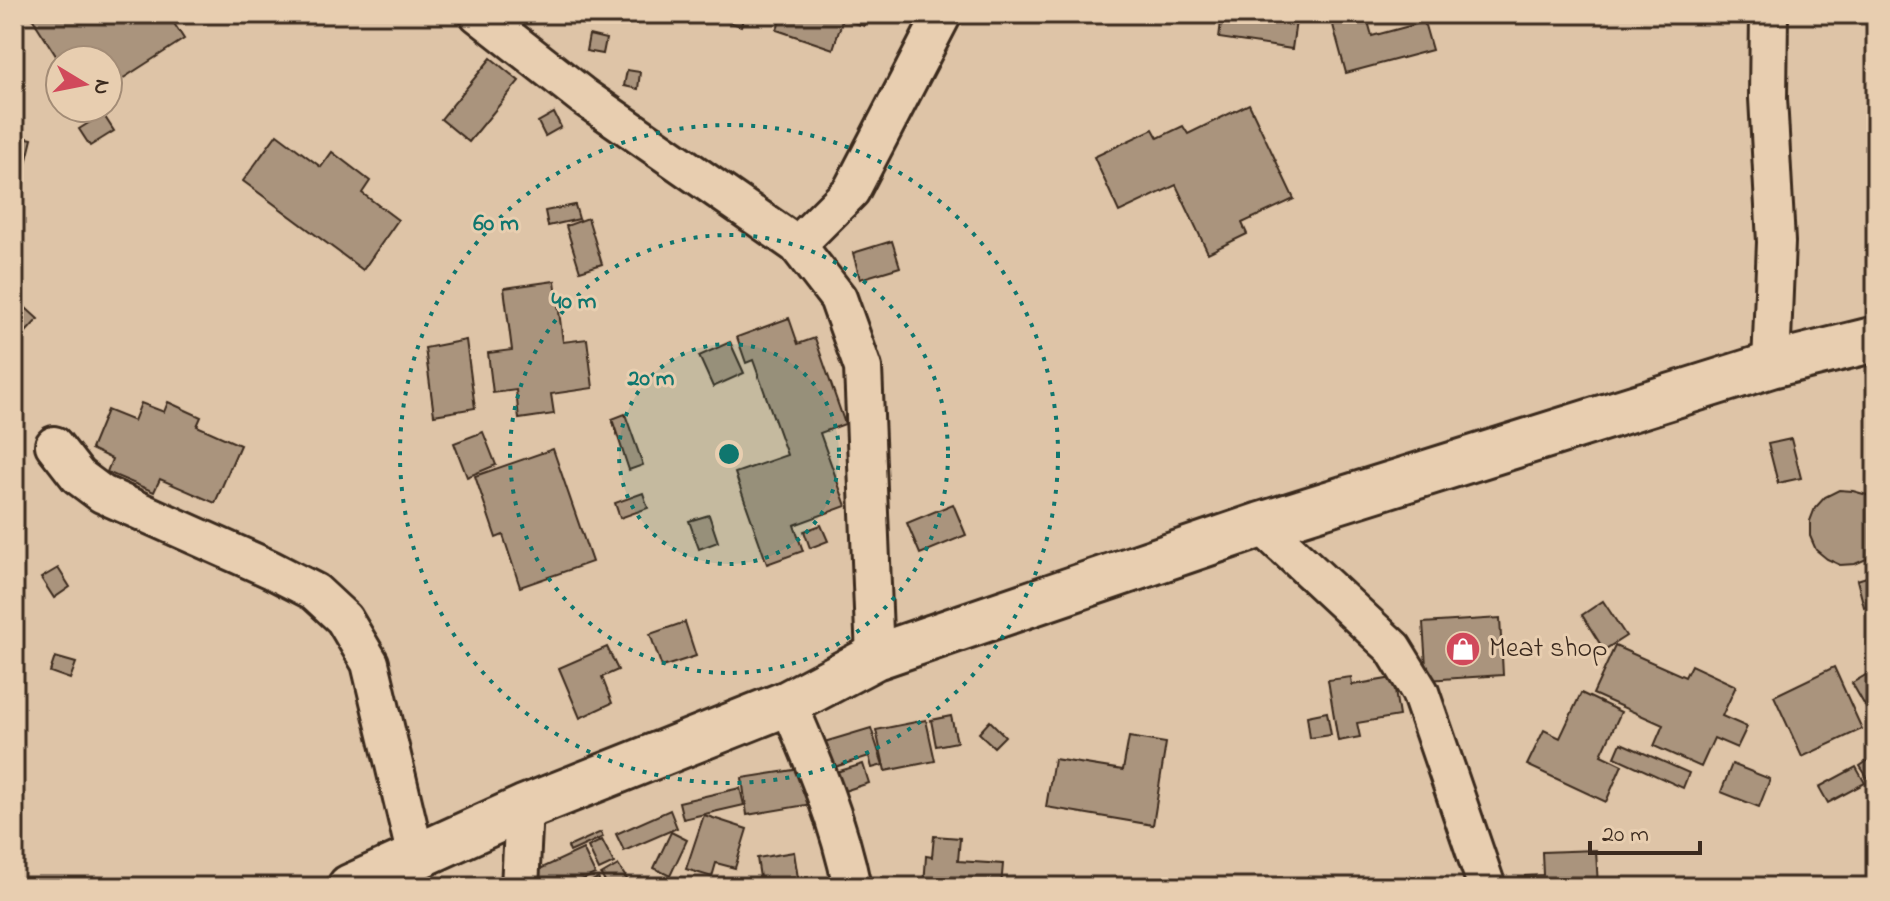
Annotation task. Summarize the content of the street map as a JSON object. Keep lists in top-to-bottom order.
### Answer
{
  "places": {
    "shop": ["Meat shop"]
  },
  "scale_bar": "20 m",
  "north": "right",
  "rings": ["60 m", "40 m", "20 m"]
}
